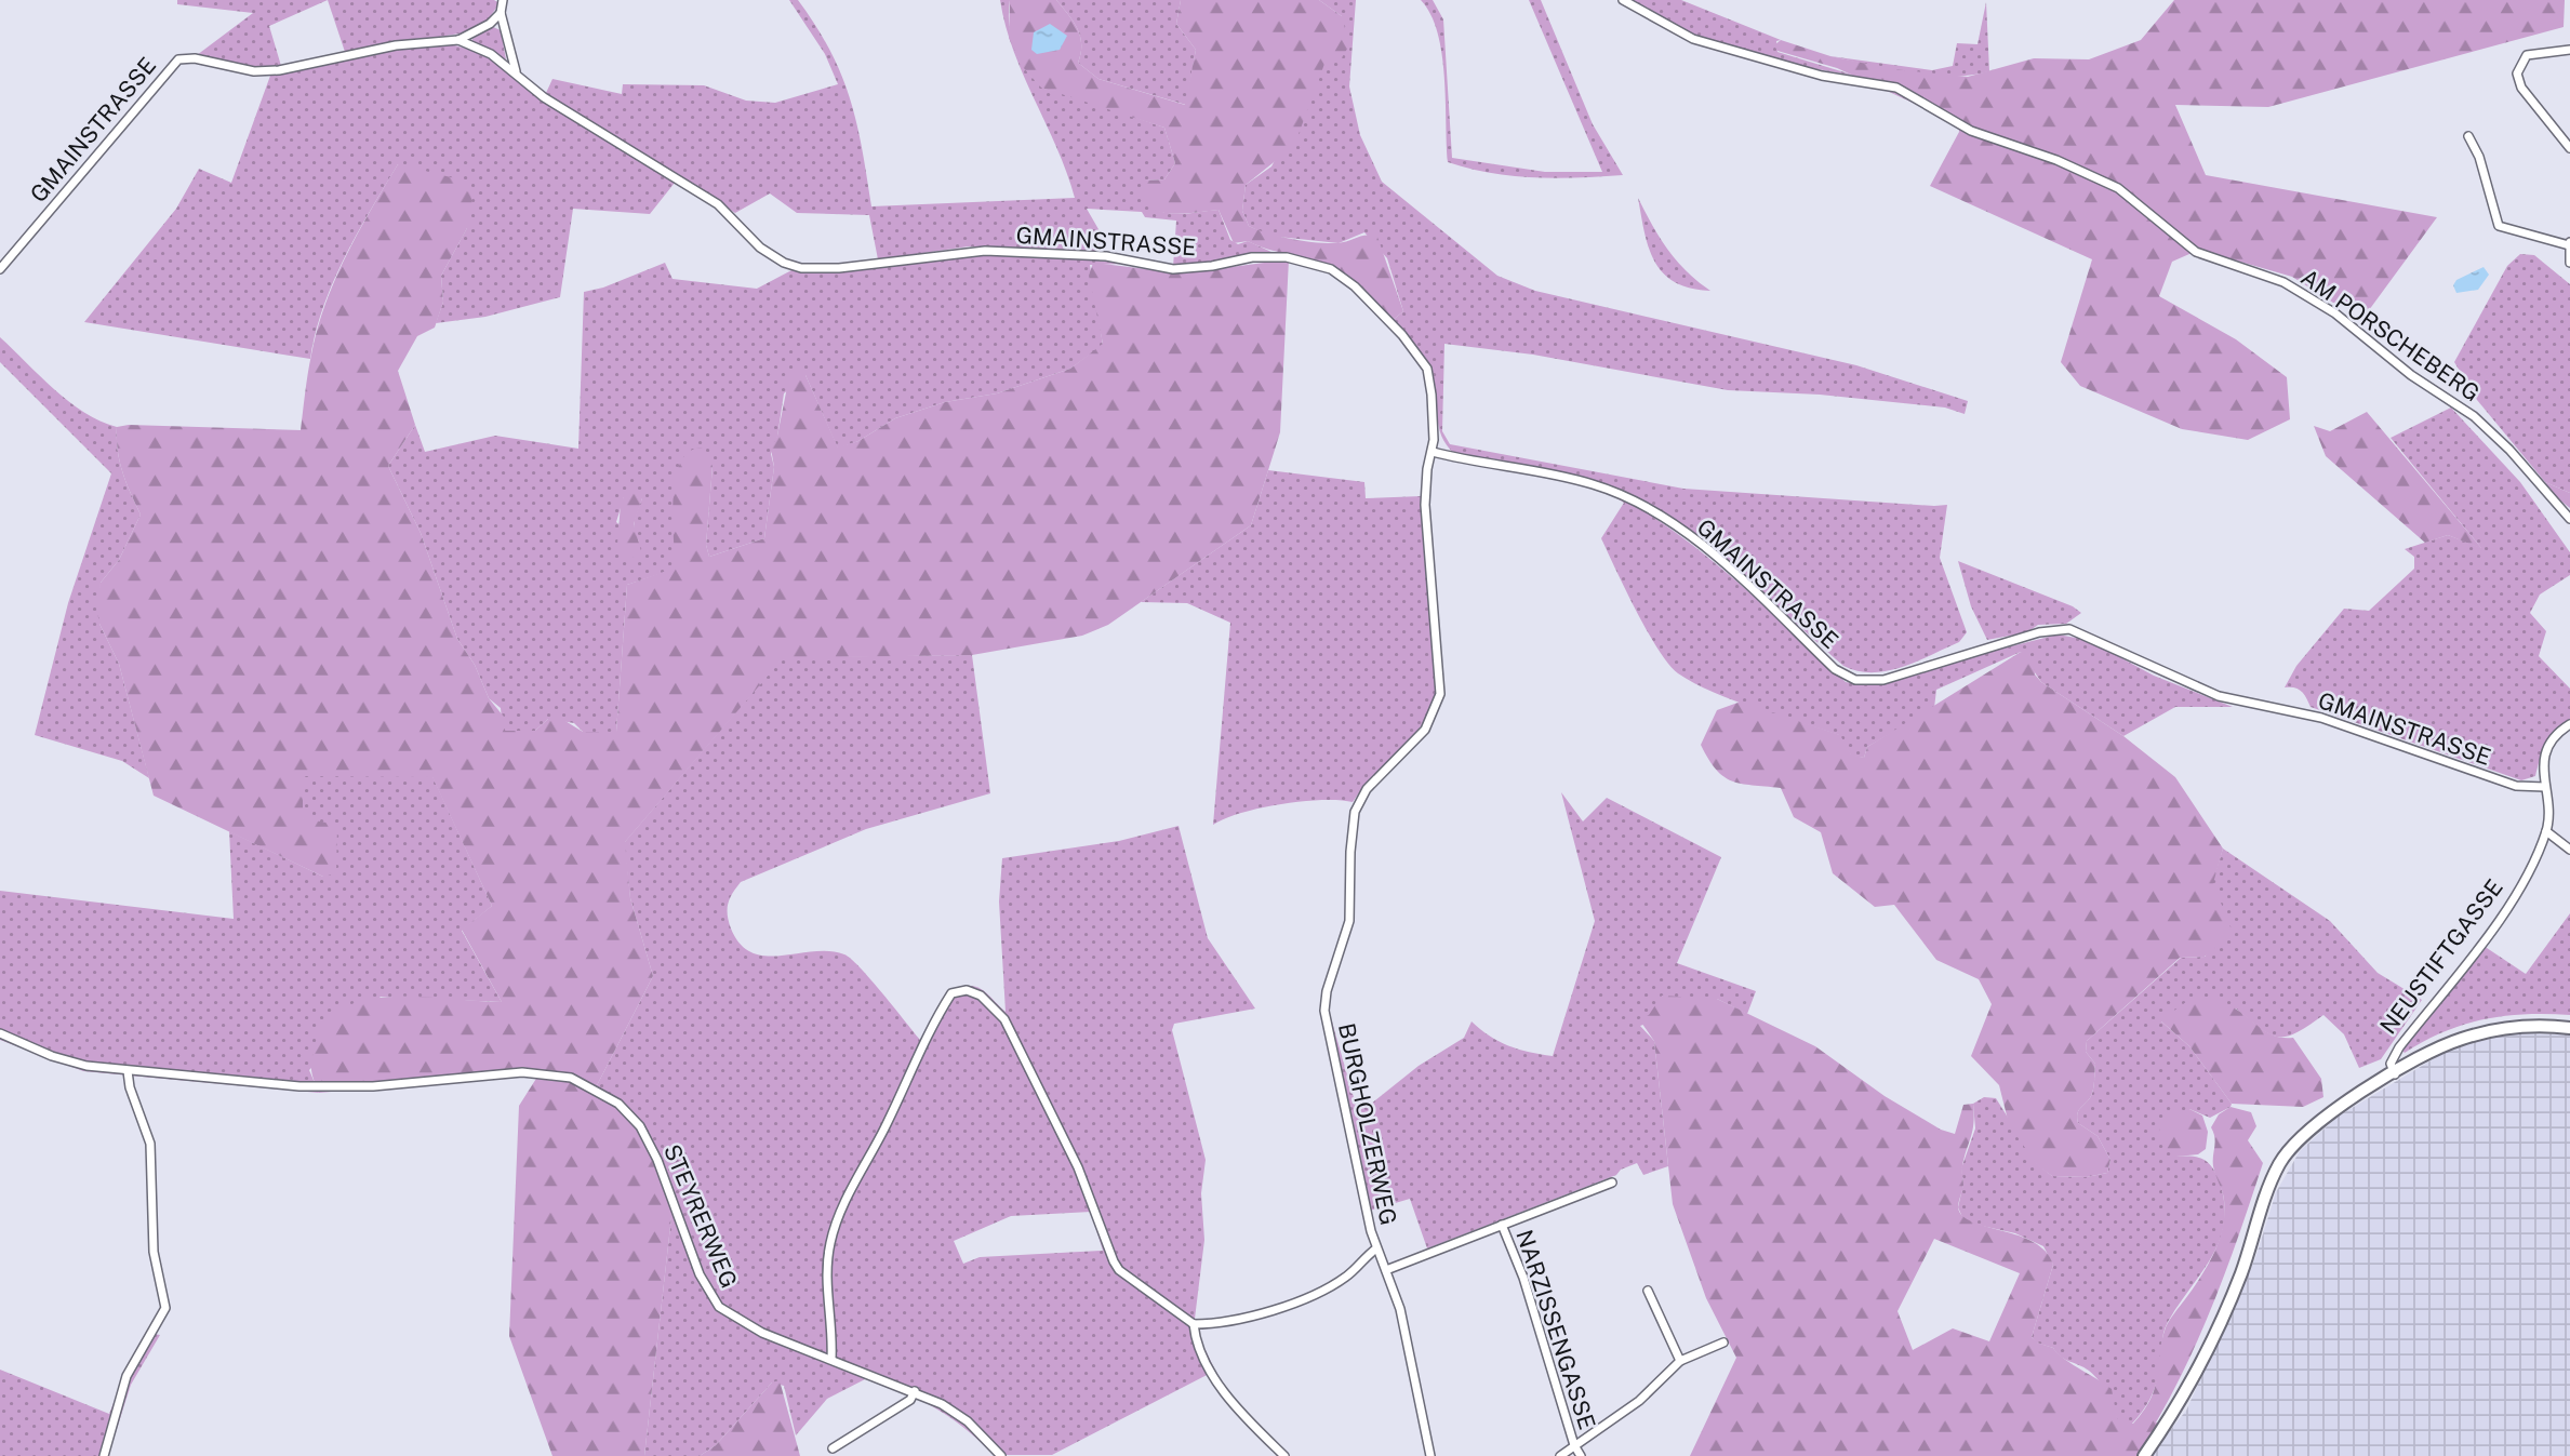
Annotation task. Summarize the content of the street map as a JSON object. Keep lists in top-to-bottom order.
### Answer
{
  "streets": {
    "street": [
      "GMAINSTRASSE",
      "AM PORSCHEBERG",
      "NEUSTIFTGASSE",
      "BURGHOLZERWEG",
      "STEYRERWEG",
      "NARZISSENGASSE"
    ]
  },
  "crossings": [
    ["GMAINSTRASSE", "NEUSTIFTGASSE"],
    ["GMAINSTRASSE", "BURGHOLZERWEG"]
  ]
}
